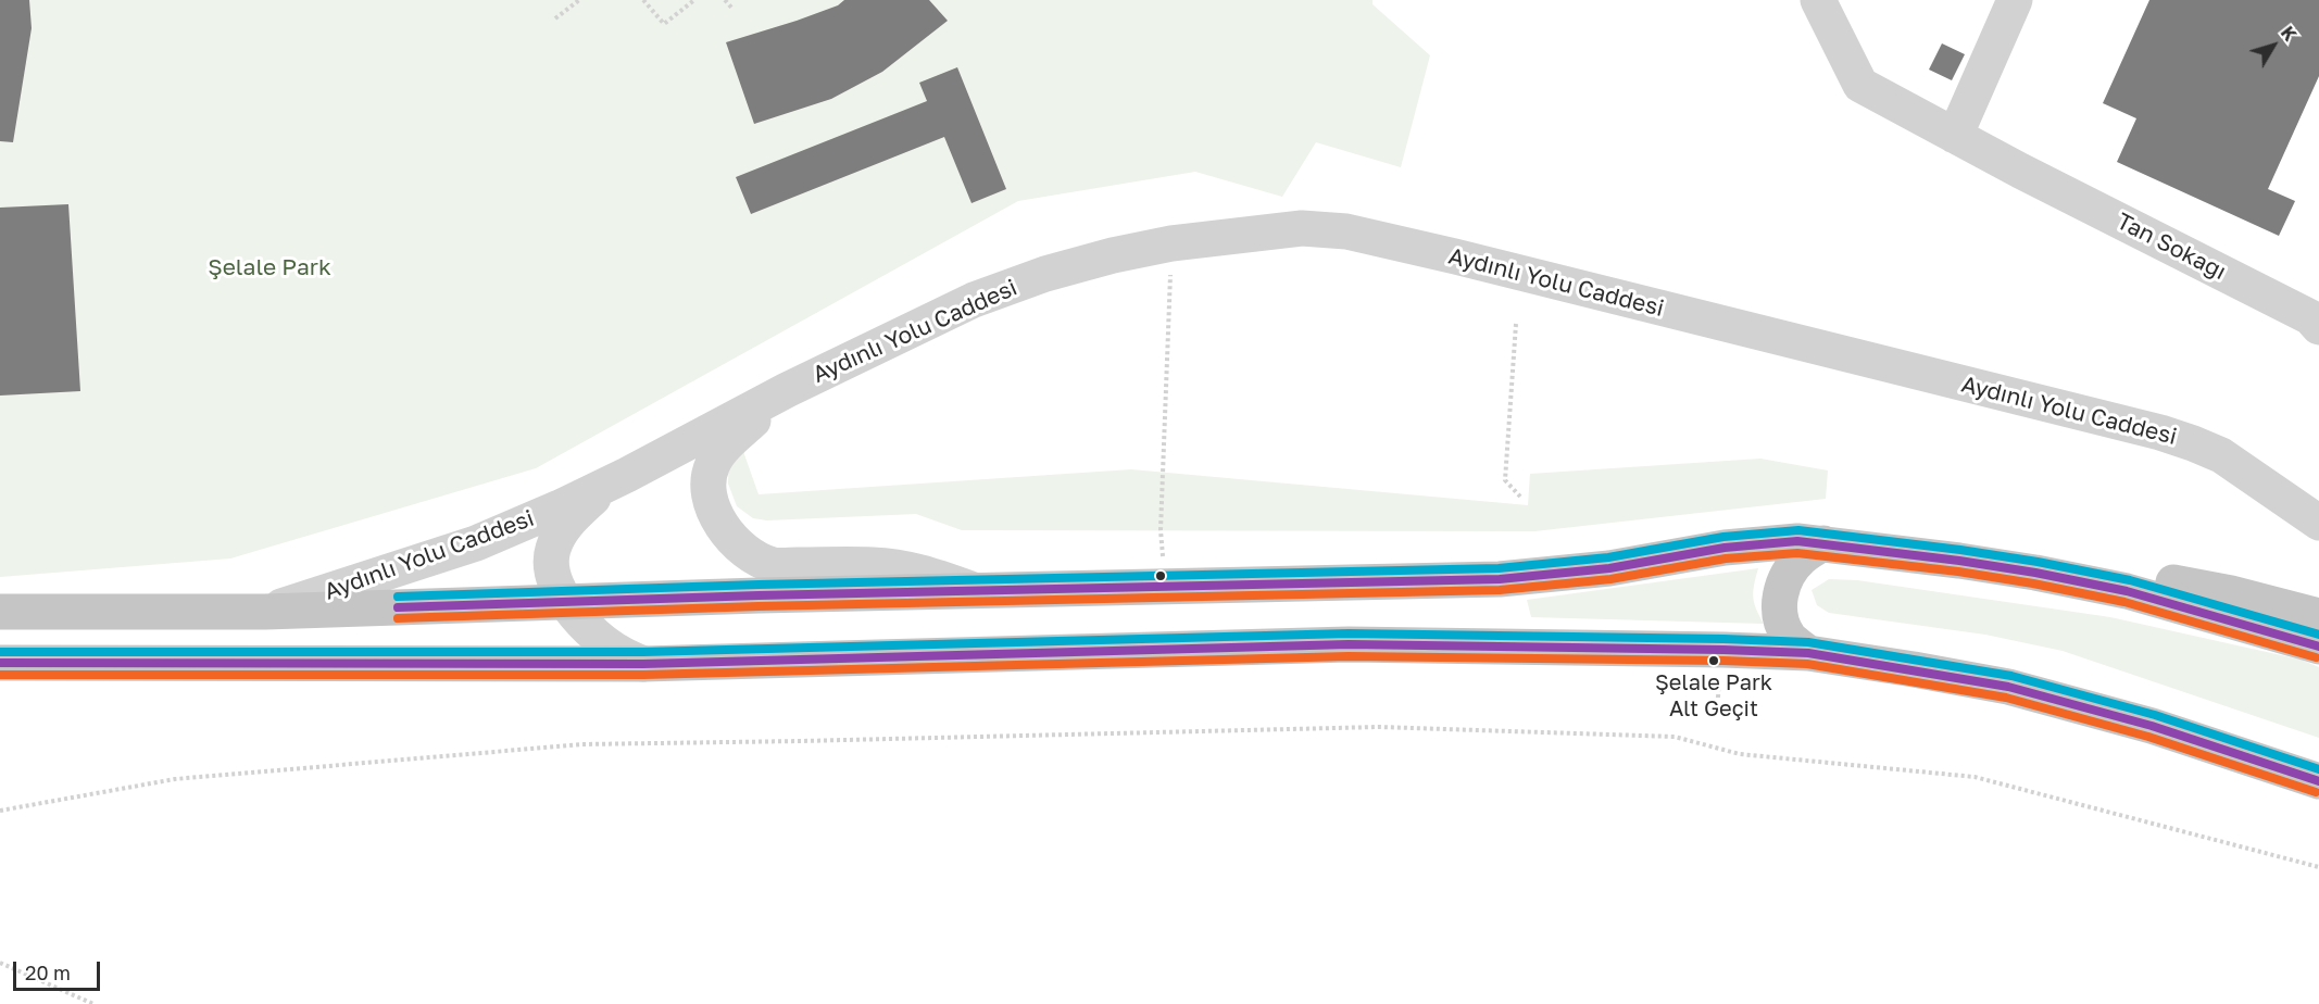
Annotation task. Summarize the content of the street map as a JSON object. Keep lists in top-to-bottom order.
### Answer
{
  "streets": {
    "main road": ["Aydınlı Yolu Caddesi"],
    "street": ["Tan Sokağı"]
  },
  "parks": ["Şelale Park"],
  "places": ["Şelale Park Alt Geçit"],
  "scale_bar": "20 m",
  "north": "top right"
}
